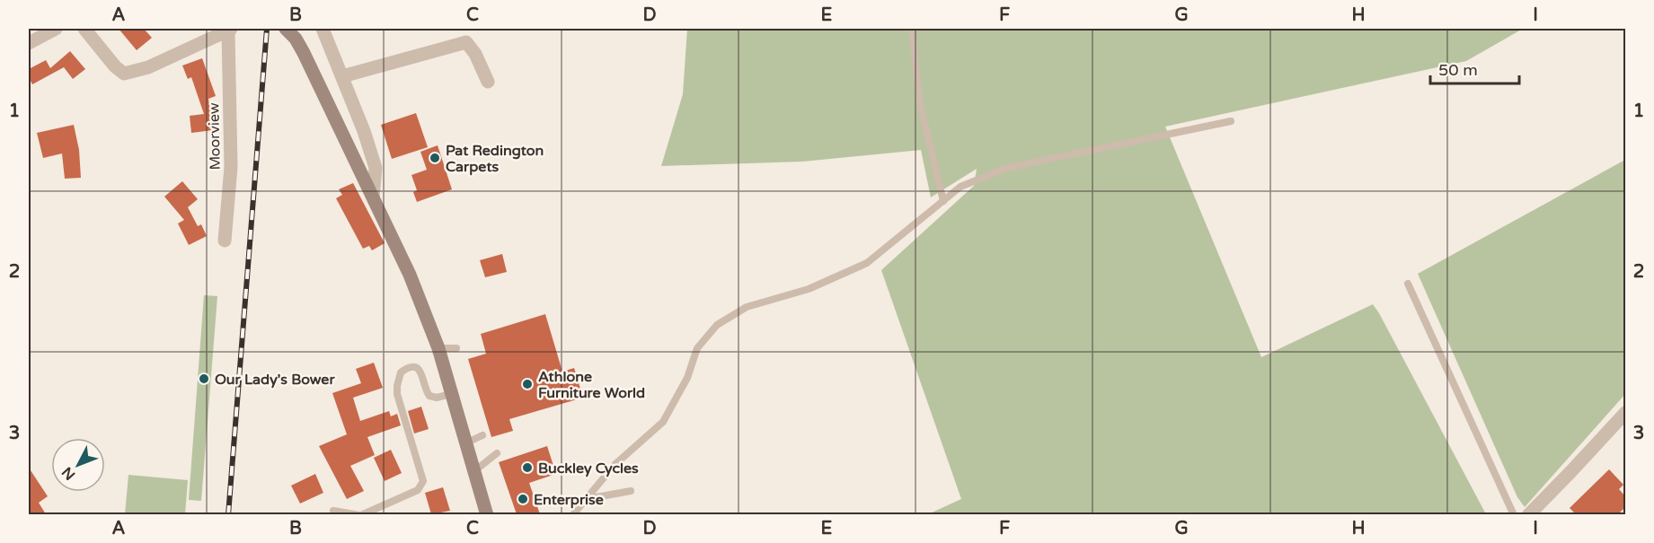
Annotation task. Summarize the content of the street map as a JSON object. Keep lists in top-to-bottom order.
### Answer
{
  "streets": {
    "street": ["Moorview"]
  },
  "places": [
    "Pat Redington Carpets",
    "Our Lady's Bower",
    "Athlone Furniture World",
    "Buckley Cycles",
    "Enterprise"
  ],
  "scale_bar": "50 m",
  "north": "bottom left",
  "grid": {
    "columns": [
      "A",
      "B",
      "C",
      "D",
      "E",
      "F",
      "G",
      "H",
      "I"
    ],
    "rows": ["1", "2", "3"]
  }
}
